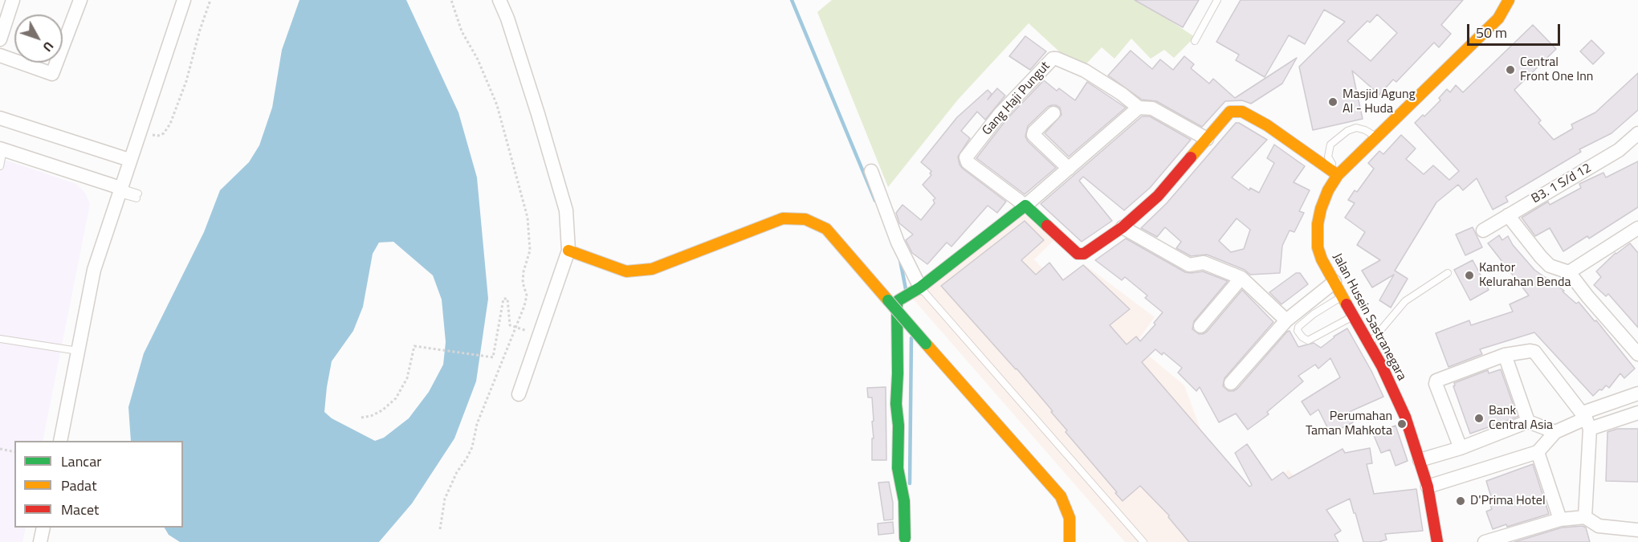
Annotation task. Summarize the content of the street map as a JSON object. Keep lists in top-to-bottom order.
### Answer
{
  "streets": {
    "street": ["Gang Haji Pungut", "B3. 1 S/d 12", "Jalan Husein Sastranegara"]
  },
  "crossings": [
    ["Gang Haji Pungut", "Jalan Husein Sastranegara"]
  ],
  "places": [
    "Central Front One Inn",
    "Masjid Agung Al - Huda",
    "Kantor Kelurahan Benda",
    "Bank Central Asia",
    "Perumahan Taman Mahkota",
    "D'Prima Hotel"
  ],
  "legend": ["Lancar", "Padat", "Macet"],
  "scale_bar": "50 m",
  "north": "bottom right"
}
